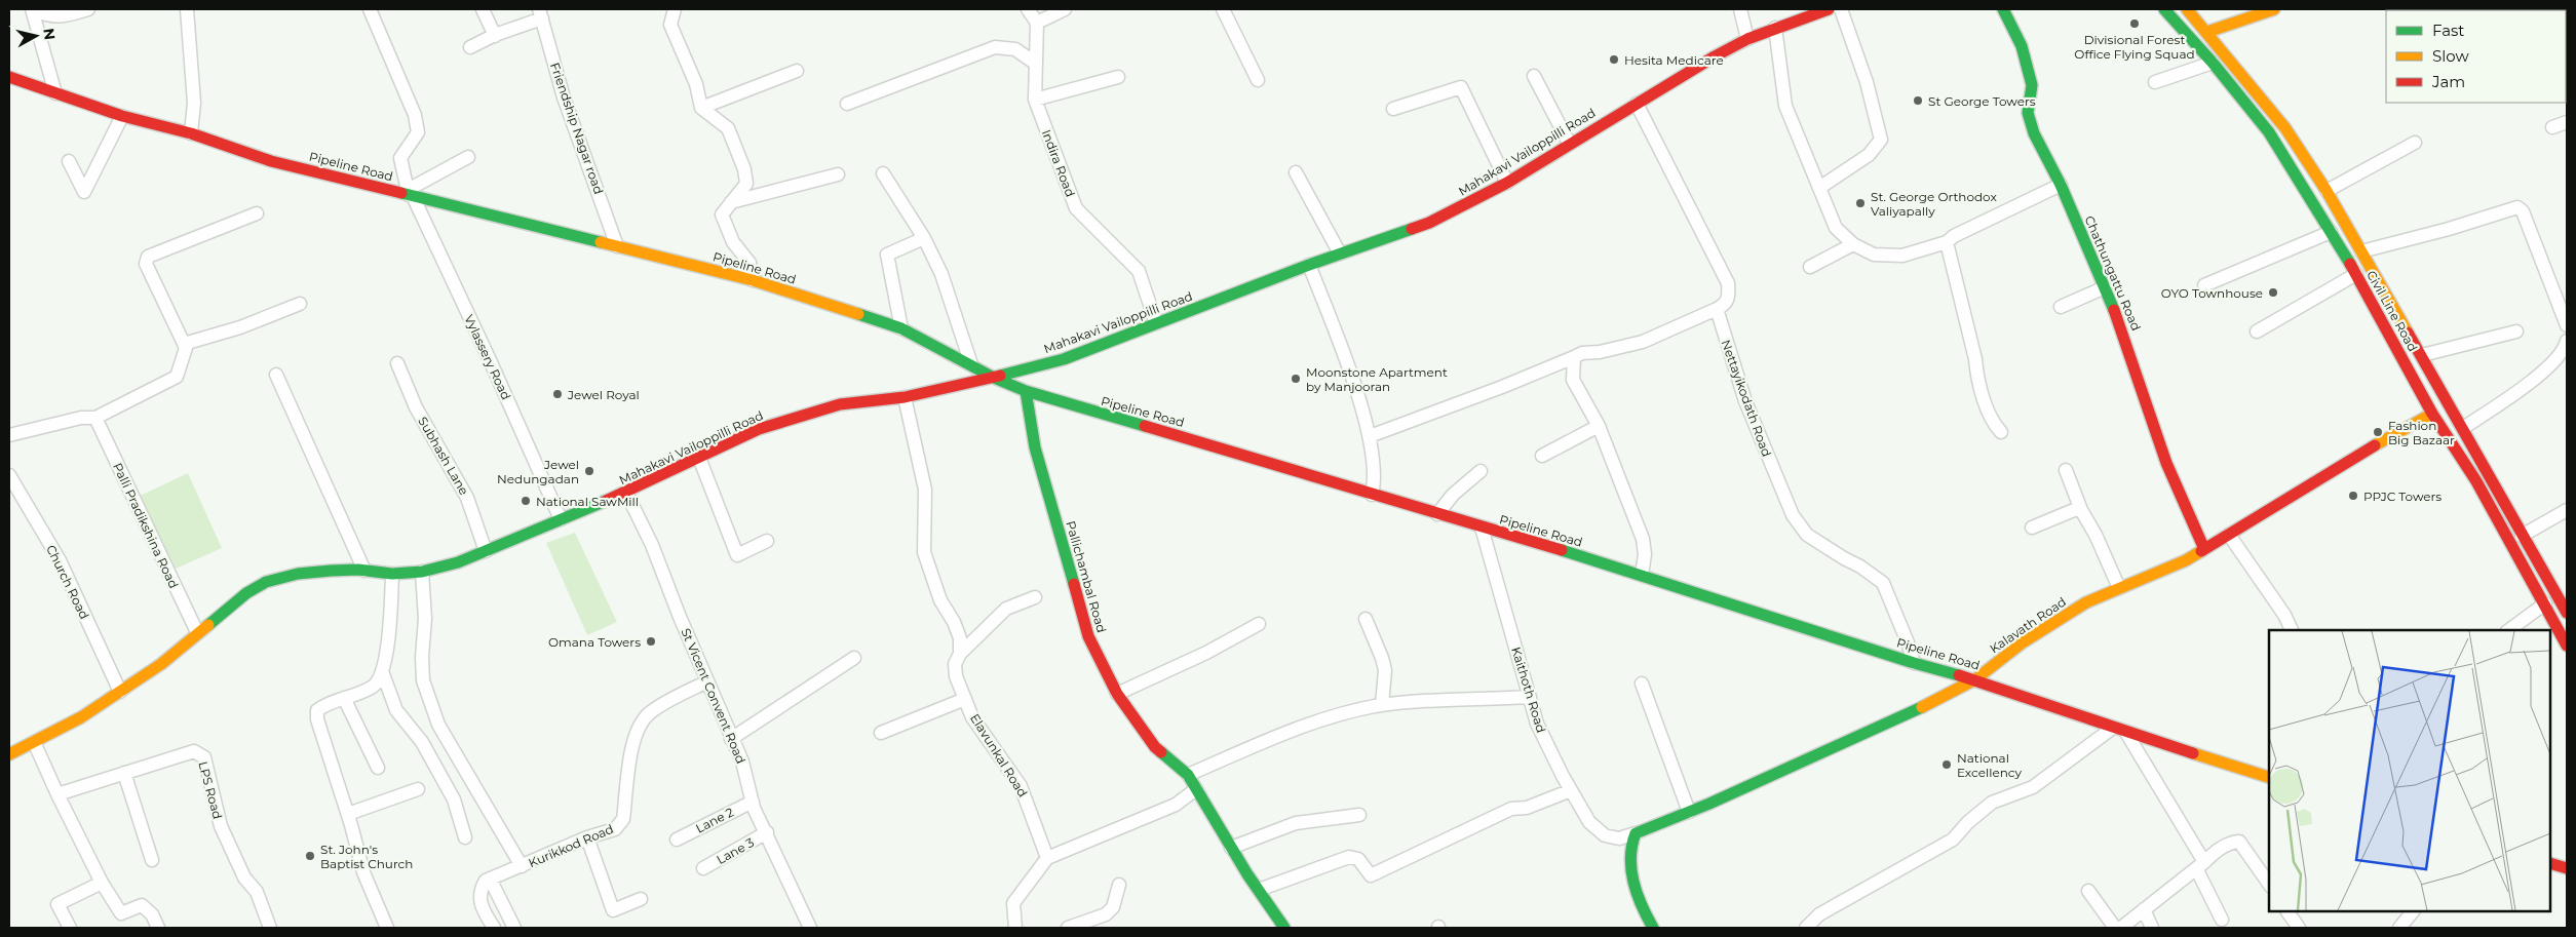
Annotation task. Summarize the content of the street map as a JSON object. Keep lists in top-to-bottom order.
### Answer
{
  "streets": {
    "street": [
      "Friendship Nagar road",
      "Mahakavi Vailoppilli Road",
      "Indira Road",
      "Pipeline Road",
      "Chathungattu Road",
      "Civil Line Road",
      "Vylassery Road",
      "Nettayikodath Road",
      "Subhash Lane",
      "Palli Pradikshina Road",
      "Pallichambal Road",
      "Church Road",
      "Kalavath Road",
      "Kaithoth Road",
      "St Vicent Convent Road",
      "Elavunkal Road",
      "LPS Road",
      "Lane 2",
      "Kurikkod Road",
      "Lane 3"
    ]
  },
  "crossings": [
    ["Friendship Nagar road", "Pipeline Road"],
    ["Mahakavi Vailoppilli Road", "Indira Road"],
    ["Mahakavi Vailoppilli Road", "Pipeline Road"],
    ["Mahakavi Vailoppilli Road", "Vylassery Road"],
    ["Mahakavi Vailoppilli Road", "Subhash Lane"],
    ["Mahakavi Vailoppilli Road", "Palli Pradikshina Road"],
    ["Mahakavi Vailoppilli Road", "Church Road"],
    ["Mahakavi Vailoppilli Road", "St Vicent Convent Road"],
    ["Mahakavi Vailoppilli Road", "Elavunkal Road"],
    ["Pipeline Road", "Vylassery Road"],
    ["Pipeline Road", "Nettayikodath Road"],
    ["Pipeline Road", "Pallichambal Road"],
    ["Pipeline Road", "Kalavath Road"],
    ["Pipeline Road", "Kaithoth Road"],
    ["Chathungattu Road", "Kalavath Road"],
    ["Civil Line Road", "Kalavath Road"],
    ["Kalavath Road", "Kaithoth Road"],
    ["St Vicent Convent Road", "Lane 2"],
    ["St Vicent Convent Road", "Kurikkod Road"],
    ["St Vicent Convent Road", "Lane 3"]
  ],
  "places": [
    "Divisional Forest Office Flying Squad",
    "Hesita Medicare",
    "St George Towers",
    "St. George Orthodox Valiyapally",
    "OYO Townhouse",
    "Moonstone Apartment by Manjooran",
    "Jewel Royal",
    "Fashion Big Bazaar",
    "Jewel Nedungadan",
    "PPJC Towers",
    "National SawMill",
    "Omana Towers",
    "National Excellency",
    "St. John's Baptist Church"
  ],
  "legend": ["Fast", "Slow", "Jam"],
  "north": "right"
}
